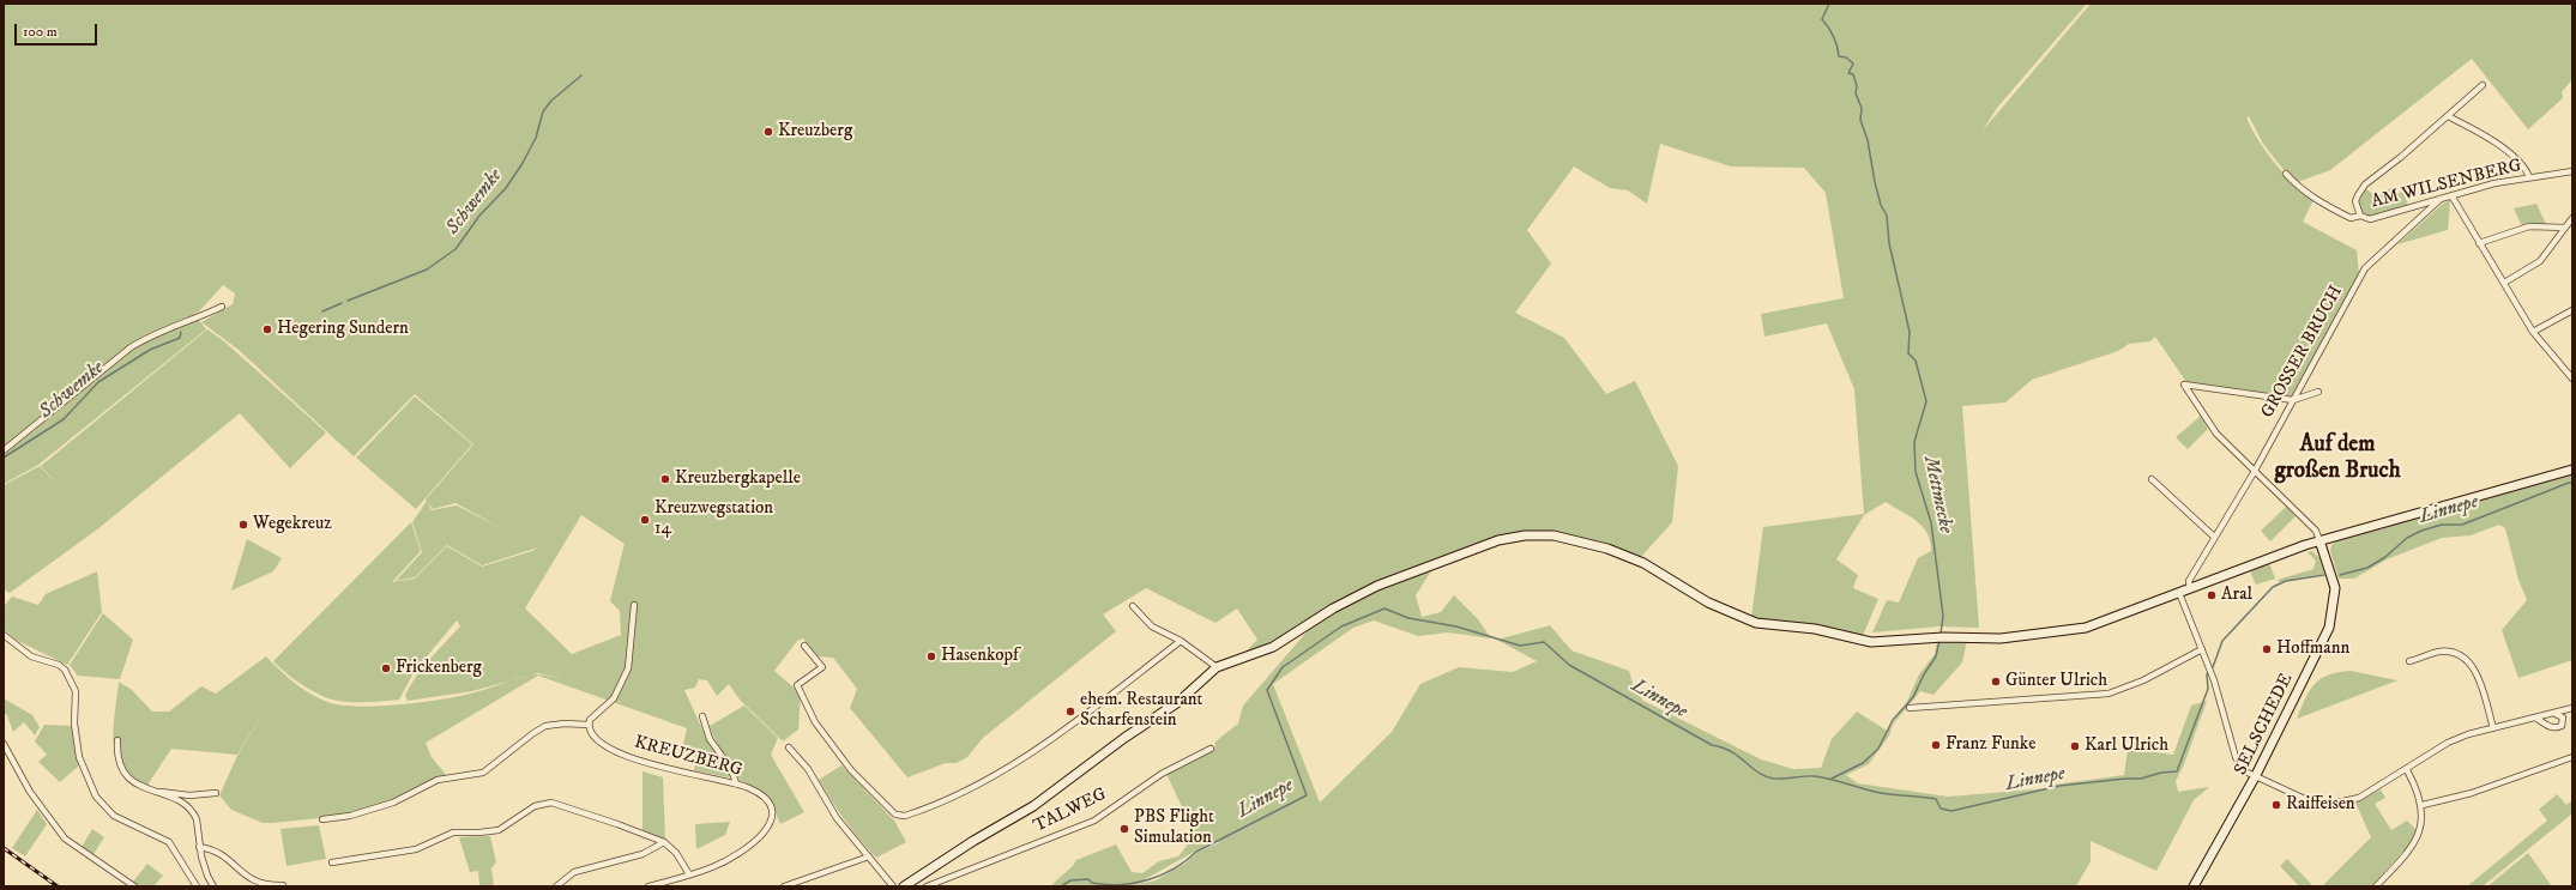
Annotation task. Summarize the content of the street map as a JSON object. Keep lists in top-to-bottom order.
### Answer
{
  "streets": {
    "main road": ["SELSCHEDE"],
    "street": [
      "AM WILSENBERG",
      "GROSSER BRUCH",
      "KREUZBERG",
      "TALWEG"
    ]
  },
  "crossings": [
    ["AM WILSENBERG", "GROSSER BRUCH"]
  ],
  "districts": ["Auf dem großen Bruch"],
  "water": ["Schwemke", "Mettmecke", "Linnepe"],
  "places": [
    "Kreuzberg",
    "Hegering Sundern",
    "Kreuzbergkapelle",
    "Kreuzwegstation 14",
    "Wegekreuz",
    "Aral",
    "Hoffmann",
    "Hasenkopf",
    "Frickenberg",
    "Günter Ulrich",
    "ehem. Restaurant Scharfenstein",
    "Franz Funke",
    "Karl Ulrich",
    "Raiffeisen",
    "PBS Flight Simulation"
  ],
  "scale_bar": "100 m"
}
